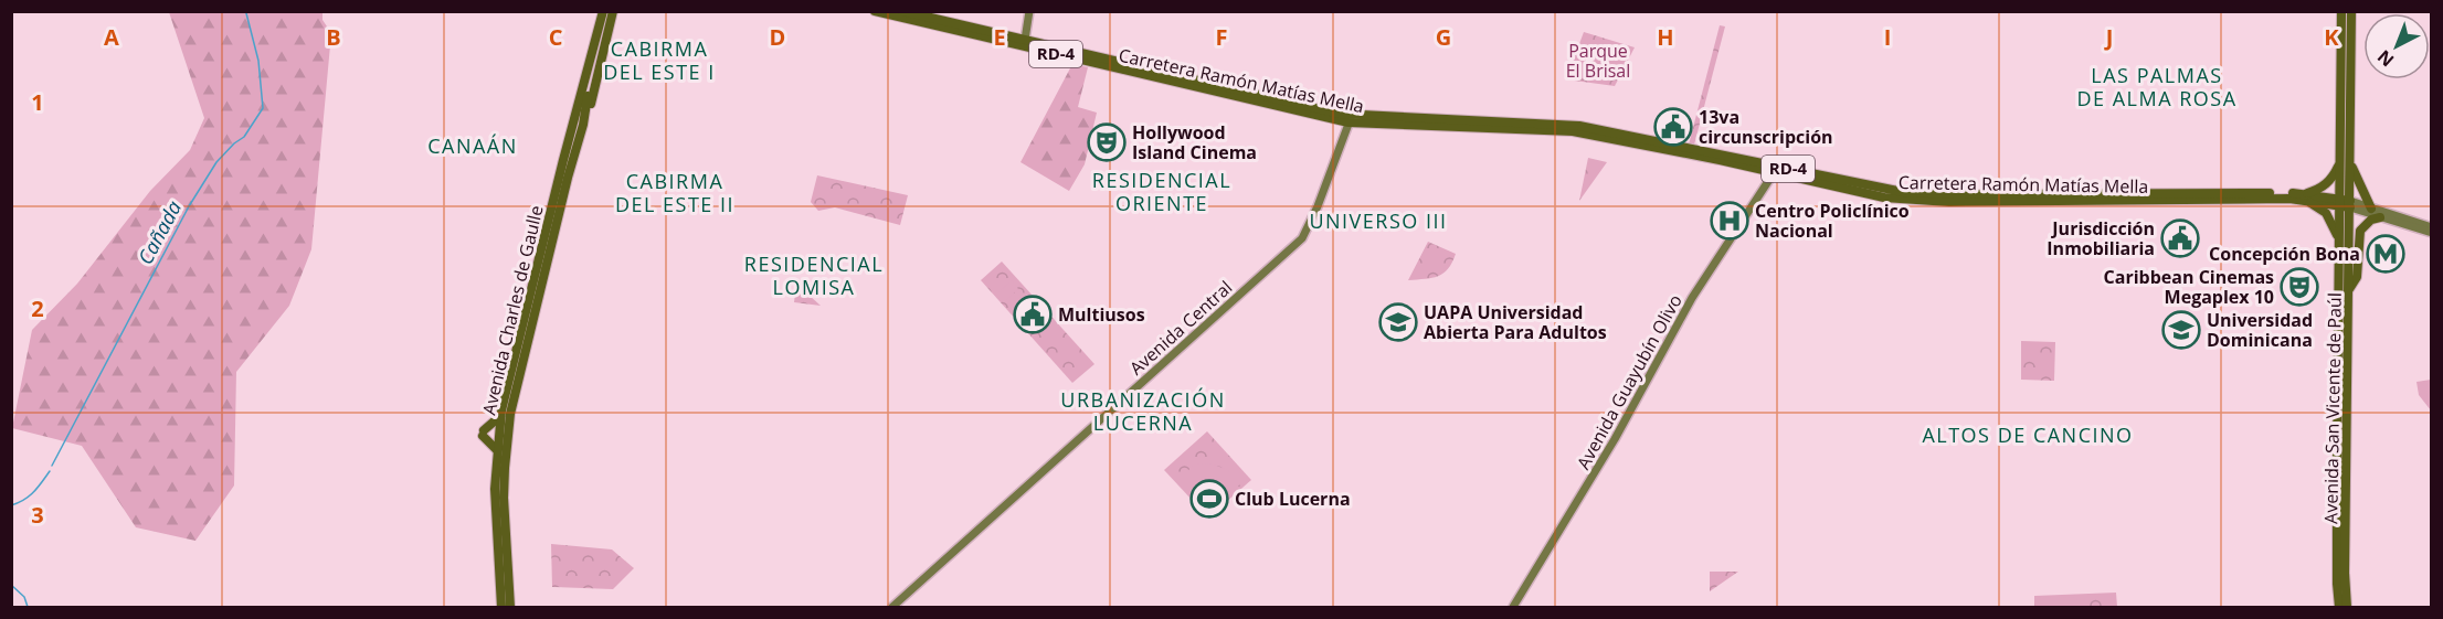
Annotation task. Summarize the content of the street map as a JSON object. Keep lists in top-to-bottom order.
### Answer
{
  "streets": {
    "main road": [
      "RD-4",
      "Carretera Ramón Matías Mella",
      "Avenida Charles de Gaulle",
      "Avenida Central",
      "Avenida Guayubín Olivo",
      "Avenida San Vicente de Paúl"
    ]
  },
  "crossings": [
    ["RD-4", "Carretera Ramón Matías Mella"],
    ["RD-4", "Avenida San Vicente de Paúl"],
    ["Carretera Ramón Matías Mella", "Avenida Central"],
    ["Carretera Ramón Matías Mella", "Avenida Guayubín Olivo"],
    ["Carretera Ramón Matías Mella", "Avenida San Vicente de Paúl"]
  ],
  "districts": [
    "CABIRMA DEL ESTE I",
    "LAS PALMAS DE ALMA ROSA",
    "CANAÁN",
    "RESIDENCIAL ORIENTE",
    "CABIRMA DEL ESTE II",
    "UNIVERSO III",
    "RESIDENCIAL LOMISA",
    "URBANIZACIÓN LUCERNA",
    "ALTOS DE CANCINO"
  ],
  "water": ["Cañada"],
  "parks": ["Parque El Brisal"],
  "places": {
    "public building": ["13va circunscripción", "Jurisdicción Inmobiliaria", "Multiusos"],
    "theatre": ["Hollywood Island Cinema", "Caribbean Cinemas Megaplex 10"],
    "hospital": ["Centro Policlínico Nacional"],
    "metro station": ["Concepción Bona"],
    "school or university": ["UAPA Universidad Abierta Para Adultos", "Universidad Dominicana"],
    "sports": ["Club Lucerna"]
  },
  "north": "bottom left",
  "grid": {
    "columns": [
      "A",
      "B",
      "C",
      "D",
      "E",
      "F",
      "G",
      "H",
      "I",
      "J",
      "K"
    ],
    "rows": ["1", "2", "3"]
  }
}
